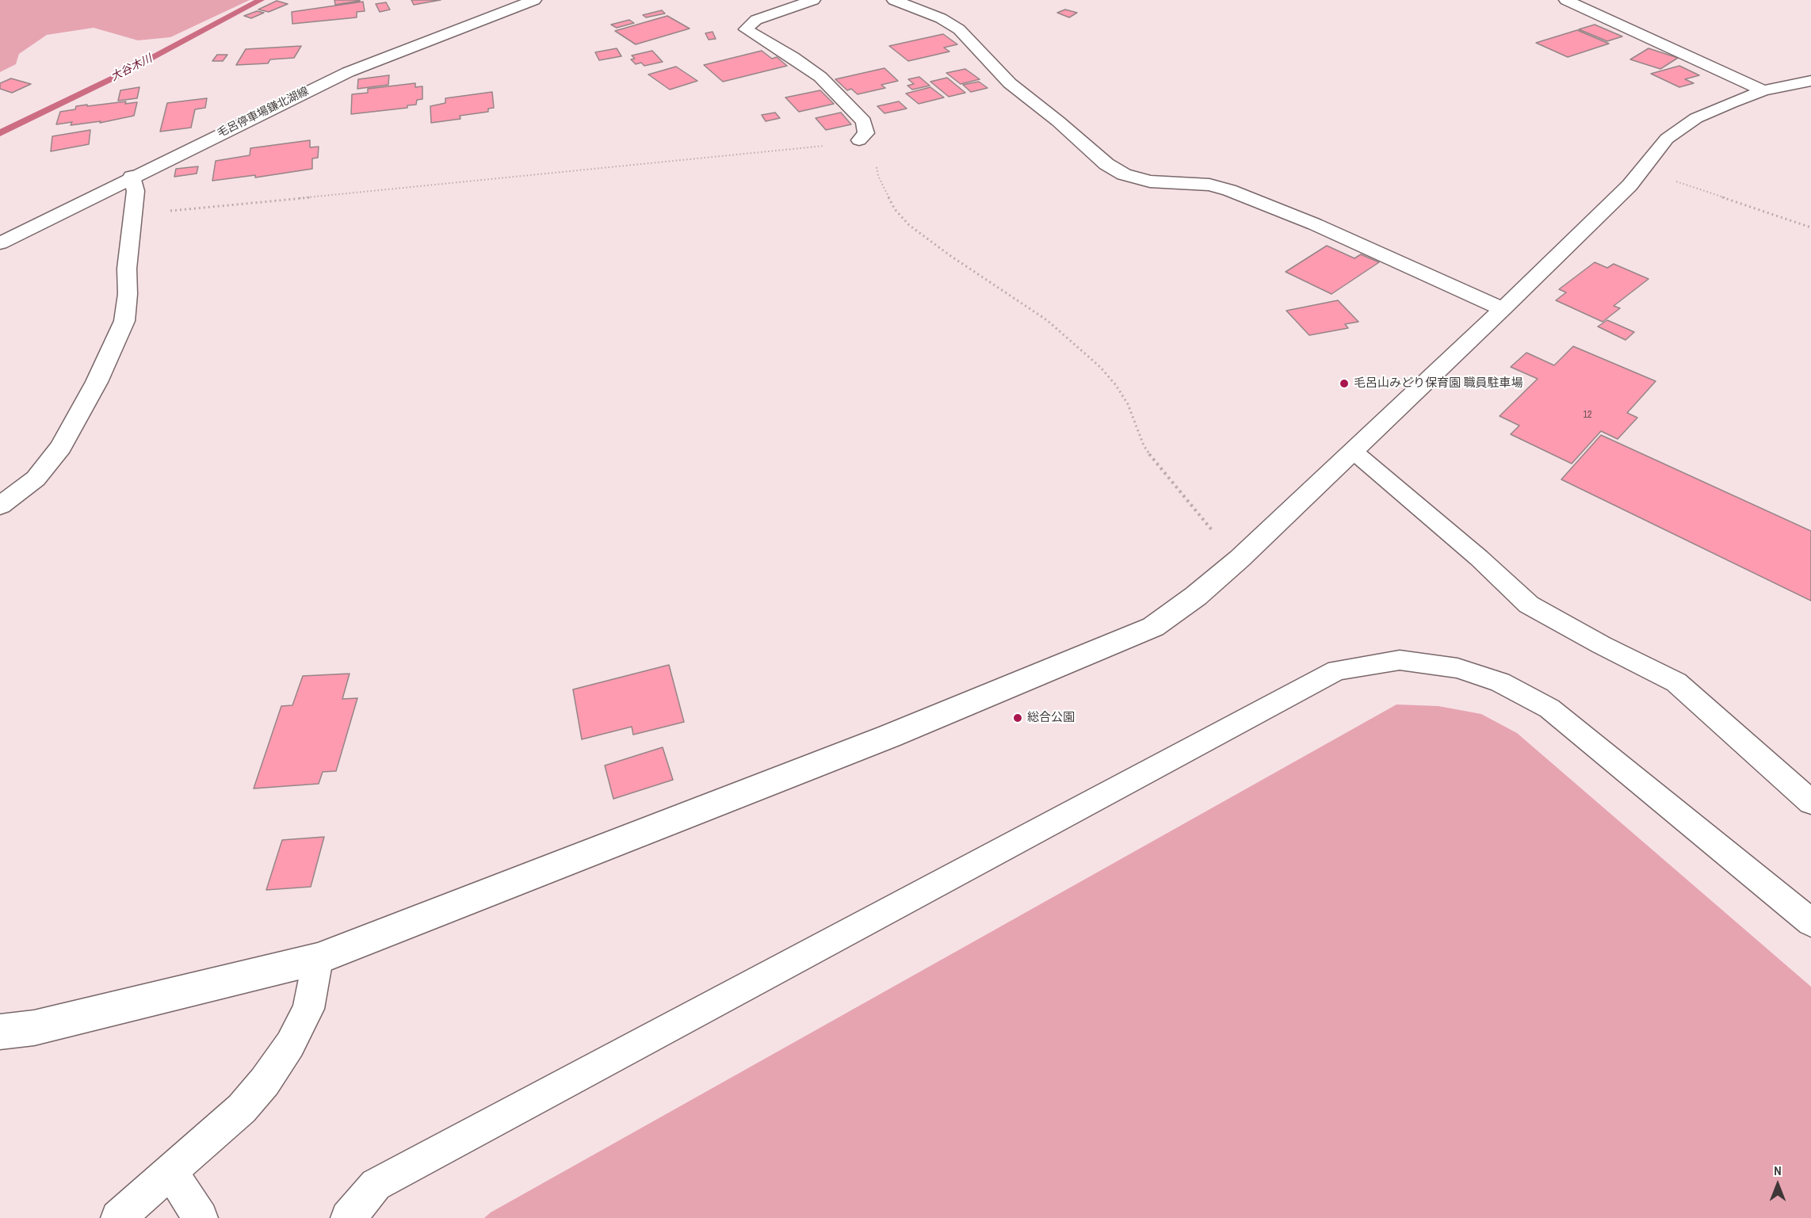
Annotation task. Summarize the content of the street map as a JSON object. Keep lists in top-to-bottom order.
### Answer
{
  "streets": {
    "street": ["毛呂停車場鎌北湖線"]
  },
  "water": ["大谷木川"],
  "places": ["毛呂山みどり保育園 職員駐車場", "総合公園"],
  "house_numbers": ["12"],
  "north": "top"
}
